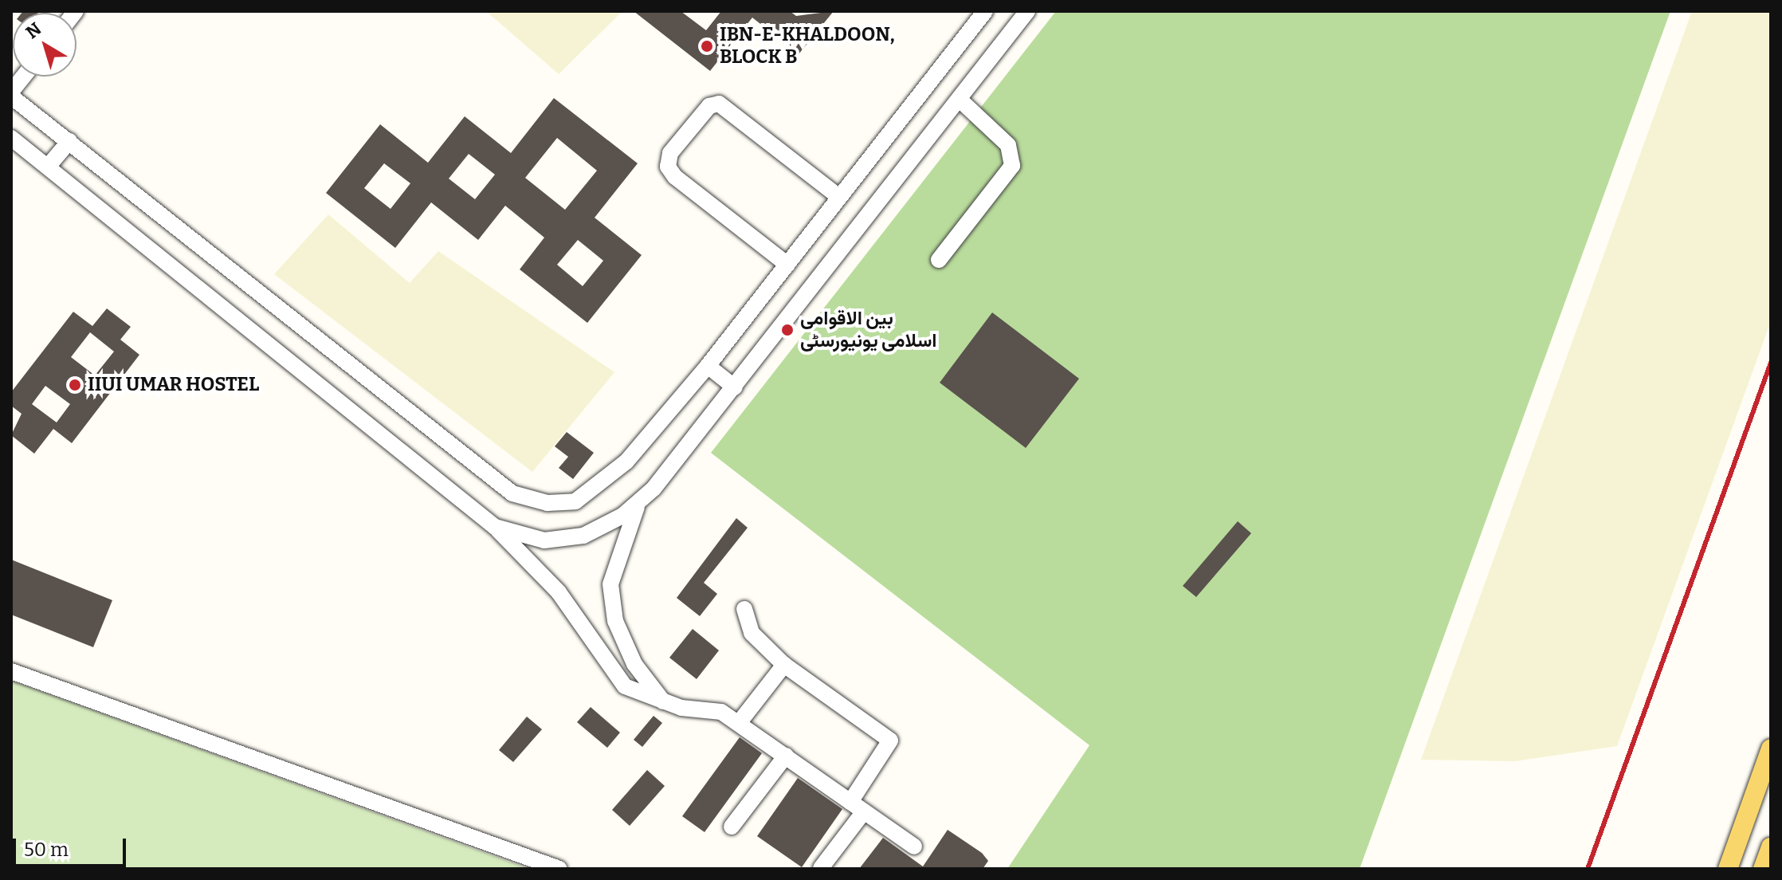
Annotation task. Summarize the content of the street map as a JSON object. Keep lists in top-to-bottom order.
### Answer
{
  "places": ["IBN-E-KHALDOON, BLOCK B", "بین الاقوامی اسلامی یونیورسٹی", "IIUI UMAR HOSTEL"],
  "scale_bar": "50 m",
  "north": "top left"
}
